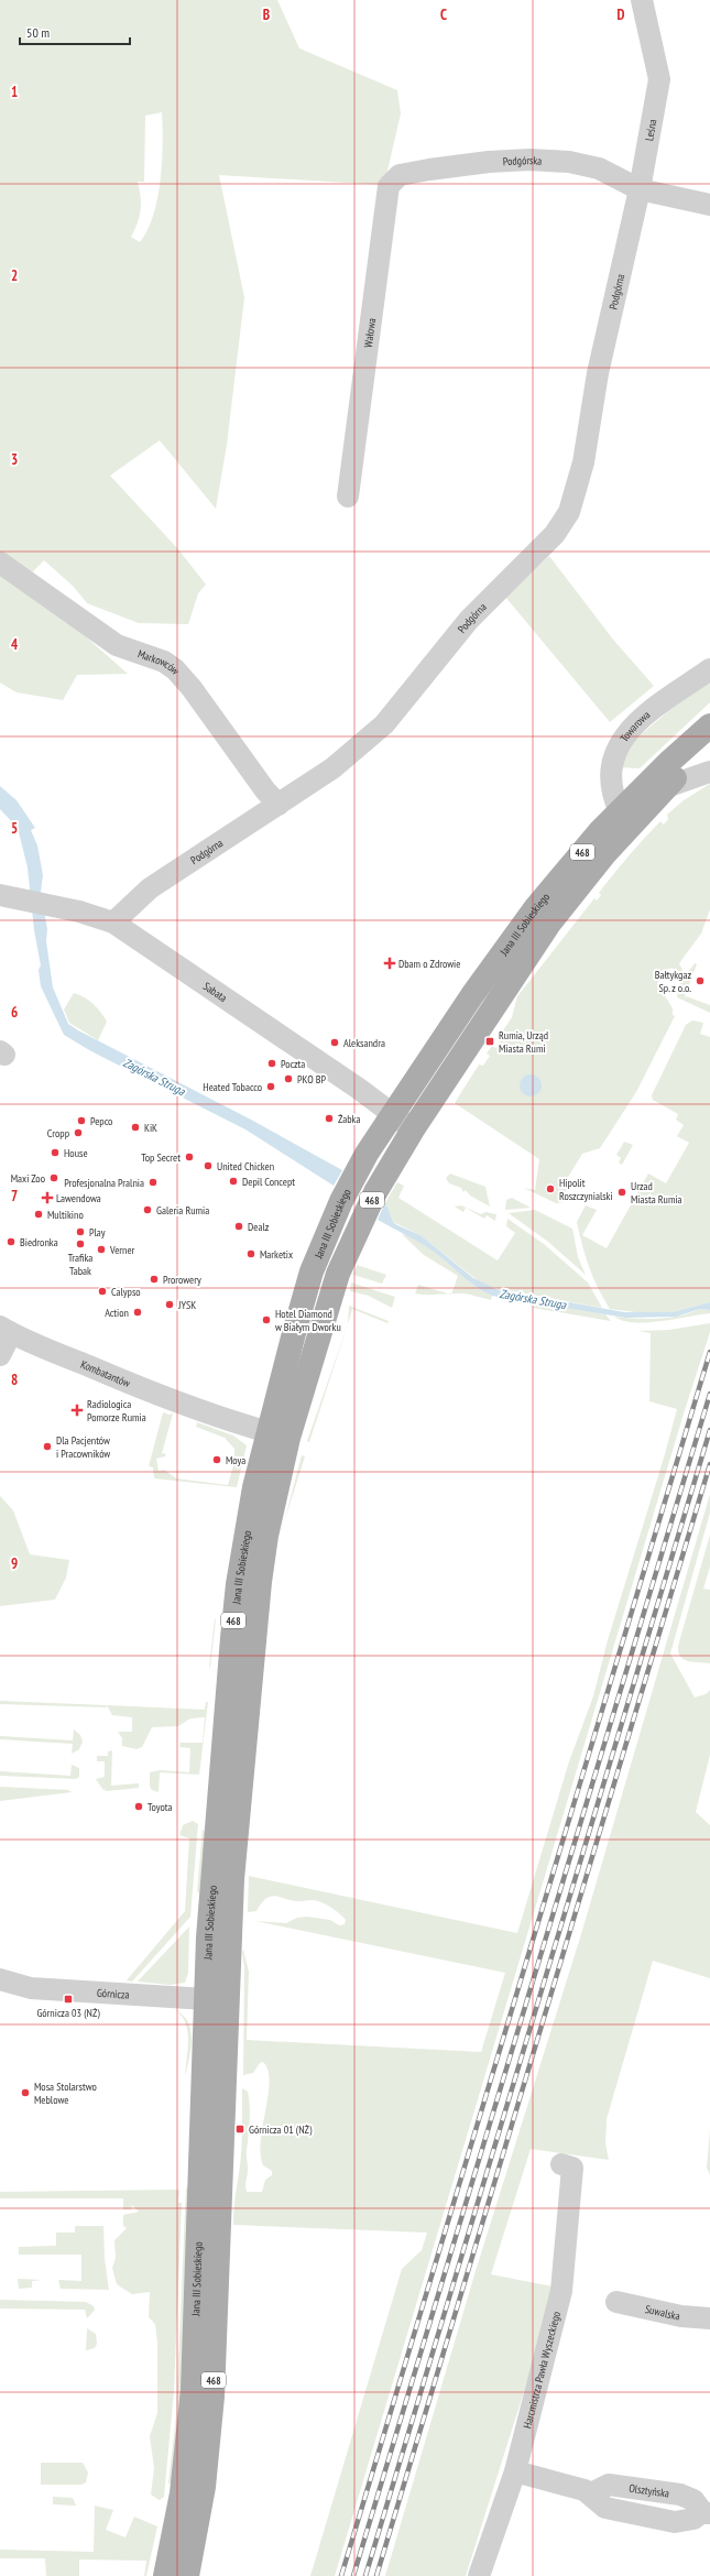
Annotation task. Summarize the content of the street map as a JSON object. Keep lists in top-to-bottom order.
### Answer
{
  "streets": {
    "main road": ["468", "Jana III Sobieskiego"],
    "street": [
      "Leśna",
      "Podgórska",
      "Podgórna",
      "Wałowa",
      "Markowców",
      "Towarowa",
      "Sabata",
      "Kombatantów",
      "Górnicza",
      "Suwalska",
      "Harcmistrza Pawła Wyszeckiego"
    ]
  },
  "crossings": [
    ["Leśna", "Podgórska"],
    ["Leśna", "Podgórna"],
    ["Podgórska", "Podgórna"],
    ["Podgórska", "Wałowa"],
    ["Podgórna", "Markowców"],
    ["Podgórna", "Sabata"],
    ["Towarowa", "Jana III Sobieskiego"],
    ["Jana III Sobieskiego", "Sabata"],
    ["Jana III Sobieskiego", "Kombatantów"],
    ["Jana III Sobieskiego", "Górnicza"]
  ],
  "water": ["Zagórska Struga"],
  "places": {
    "health": ["Dbam o Zdrowie", "Lawendowa", "Radiologica Pomorze Rumia"],
    "other": [
      "Bałtykgaz Sp. z o.o.",
      "Aleksandra",
      "Poczta",
      "PKO BP",
      "Heated Tobacco",
      "Żabka",
      "Pepco",
      "KiK",
      "Cropp",
      "House",
      "Top Secret",
      "United Chicken",
      "Maxi Zoo",
      "Depil Concept",
      "Profesjonalna Pralnia",
      "Hipolit Roszczynialski",
      "Urzad Miasta Rumia",
      "Galeria Rumia",
      "Multikino",
      "Dealz",
      "Play",
      "Biedronka",
      "Trafika Tabak",
      "Verner",
      "Marketix",
      "Prorowery",
      "Calypso",
      "JYSK",
      "Action",
      "Hotel Diamond w Białym Dworku",
      "Dla Pacjentów i Pracowników",
      "Moya",
      "Toyota",
      "Mosa Stolarstwo Meblowe"
    ],
    "transit": ["Rumia, Urząd Miasta Rumi", "Górnicza 03 (NŻ)", "Górnicza 01 (NŻ)"]
  },
  "scale_bar": "50 m",
  "grid": {
    "columns": ["B", "C", "D"],
    "rows": [
      "1",
      "2",
      "3",
      "4",
      "5",
      "6",
      "7",
      "8",
      "9"
    ]
  }
}
